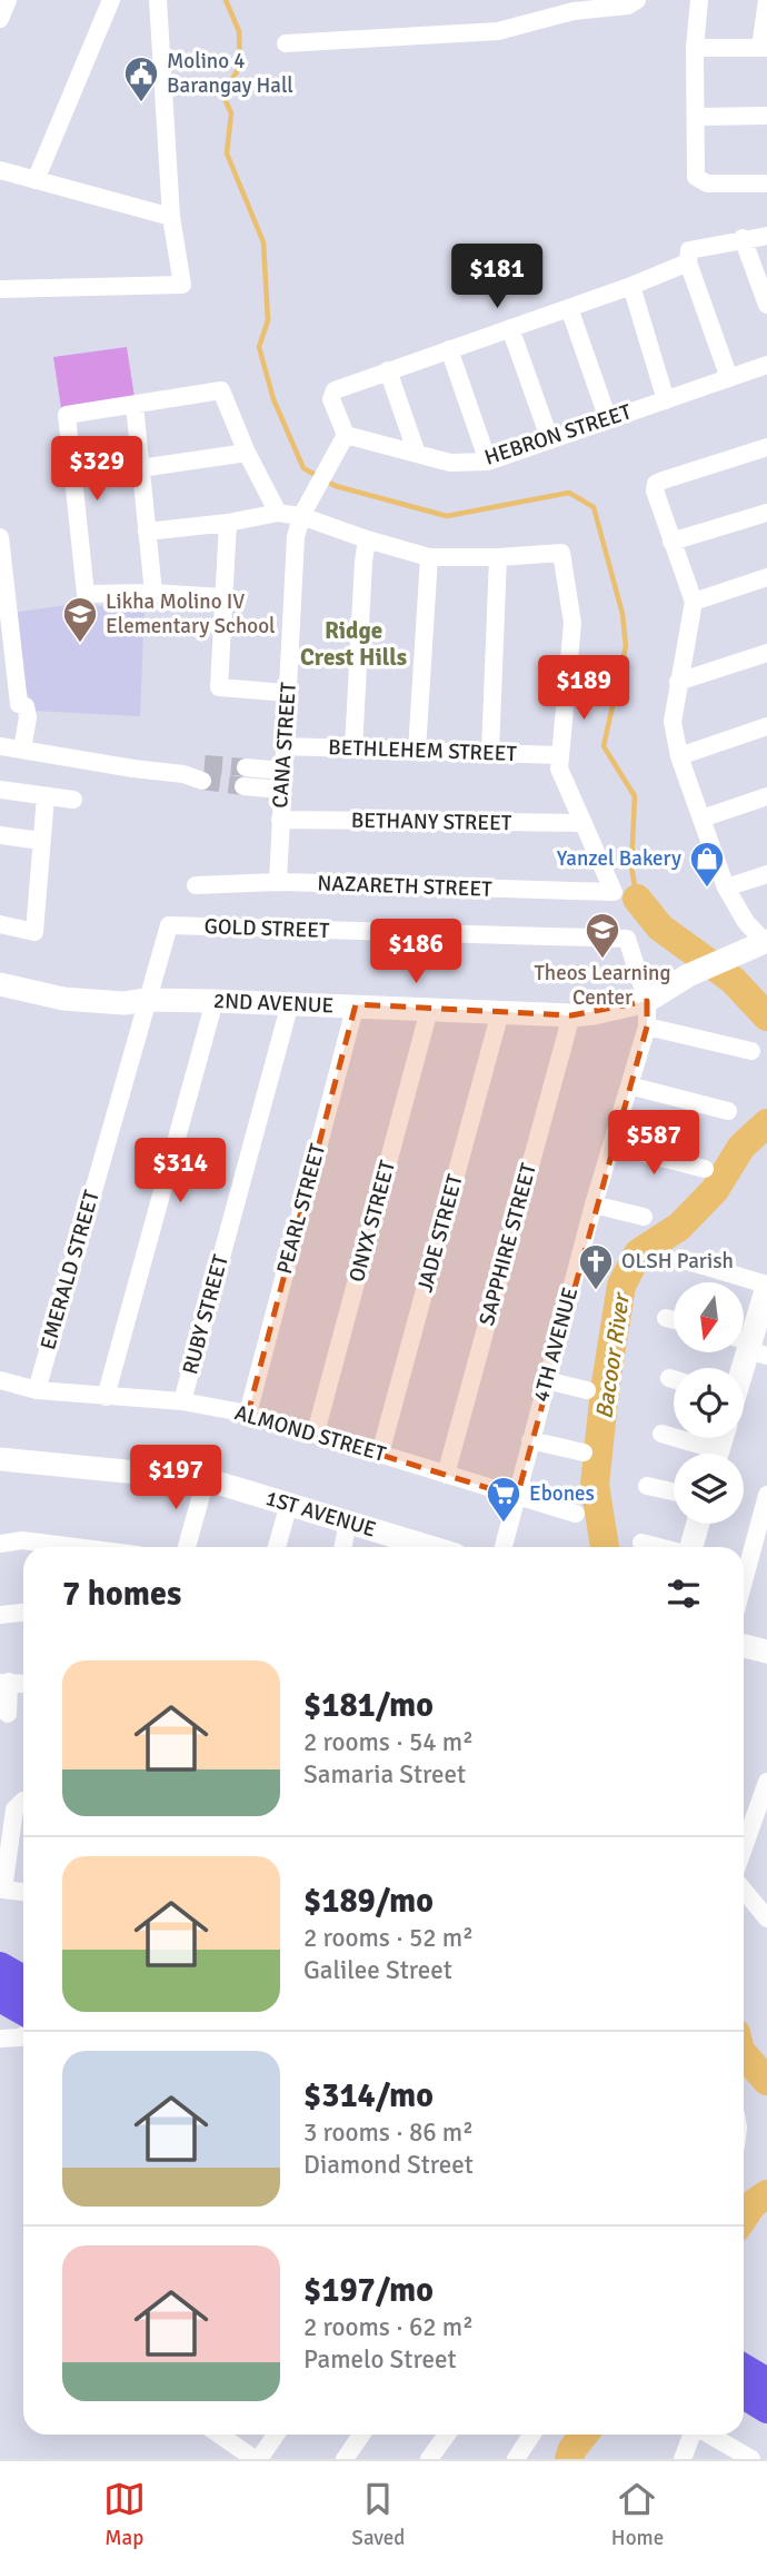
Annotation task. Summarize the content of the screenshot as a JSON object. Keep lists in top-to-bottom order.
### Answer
{
  "streets": {
    "street": [
      "HEBRON STREET",
      "CANA STREET",
      "BETHLEHEM STREET",
      "BETHANY STREET",
      "NAZARETH STREET",
      "GOLD STREET",
      "2ND AVENUE",
      "PEARL STREET",
      "ONYX STREET",
      "JADE STREET",
      "SAPPHIRE STREET",
      "EMERALD STREET",
      "RUBY STREET",
      "4TH AVENUE",
      "ALMOND STREET",
      "1ST AVENUE"
    ]
  },
  "crossings": [
    ["HEBRON STREET", "CANA STREET"],
    ["CANA STREET", "BETHLEHEM STREET"],
    ["CANA STREET", "BETHANY STREET"],
    ["CANA STREET", "NAZARETH STREET"],
    ["BETHANY STREET", "NAZARETH STREET"],
    ["GOLD STREET", "2ND AVENUE"],
    ["GOLD STREET", "EMERALD STREET"],
    ["GOLD STREET", "4TH AVENUE"],
    ["2ND AVENUE", "PEARL STREET"],
    ["2ND AVENUE", "ONYX STREET"],
    ["2ND AVENUE", "JADE STREET"],
    ["2ND AVENUE", "SAPPHIRE STREET"],
    ["2ND AVENUE", "EMERALD STREET"],
    ["2ND AVENUE", "RUBY STREET"],
    ["2ND AVENUE", "4TH AVENUE"],
    ["PEARL STREET", "ALMOND STREET"],
    ["ONYX STREET", "ALMOND STREET"],
    ["JADE STREET", "ALMOND STREET"],
    ["SAPPHIRE STREET", "ALMOND STREET"],
    ["EMERALD STREET", "ALMOND STREET"],
    ["RUBY STREET", "ALMOND STREET"],
    ["4TH AVENUE", "ALMOND STREET"]
  ],
  "districts": ["Ridge Crest Hills"],
  "water": ["Bacoor River"],
  "places": {
    "public building": ["Molino 4 Barangay Hall"],
    "school or university": ["Likha Molino IV Elementary School", "Theos Learning Center"],
    "shop": ["Yanzel Bakery"],
    "church": ["OLSH Parish"],
    "supermarket": ["Ebones"]
  },
  "north": "bottom",
  "page": {
    "price": [
      "$181",
      "$329",
      "$189",
      "$186",
      "$587",
      "$314",
      "$197"
    ],
    "heading": "7 homes",
    "list": [
      {
        "name": "$181/mo",
        "note": "2 rooms · 54 m² · Samaria Street"
      },
      {
        "name": "$189/mo",
        "note": "2 rooms · 52 m² · Galilee Street"
      },
      {
        "name": "$314/mo",
        "note": "3 rooms · 86 m² · Diamond Street"
      },
      {
        "name": "$197/mo",
        "note": "2 rooms · 62 m² · Pamelo Street"
      }
    ],
    "tabs": ["Map", "Saved", "Home"]
  }
}
